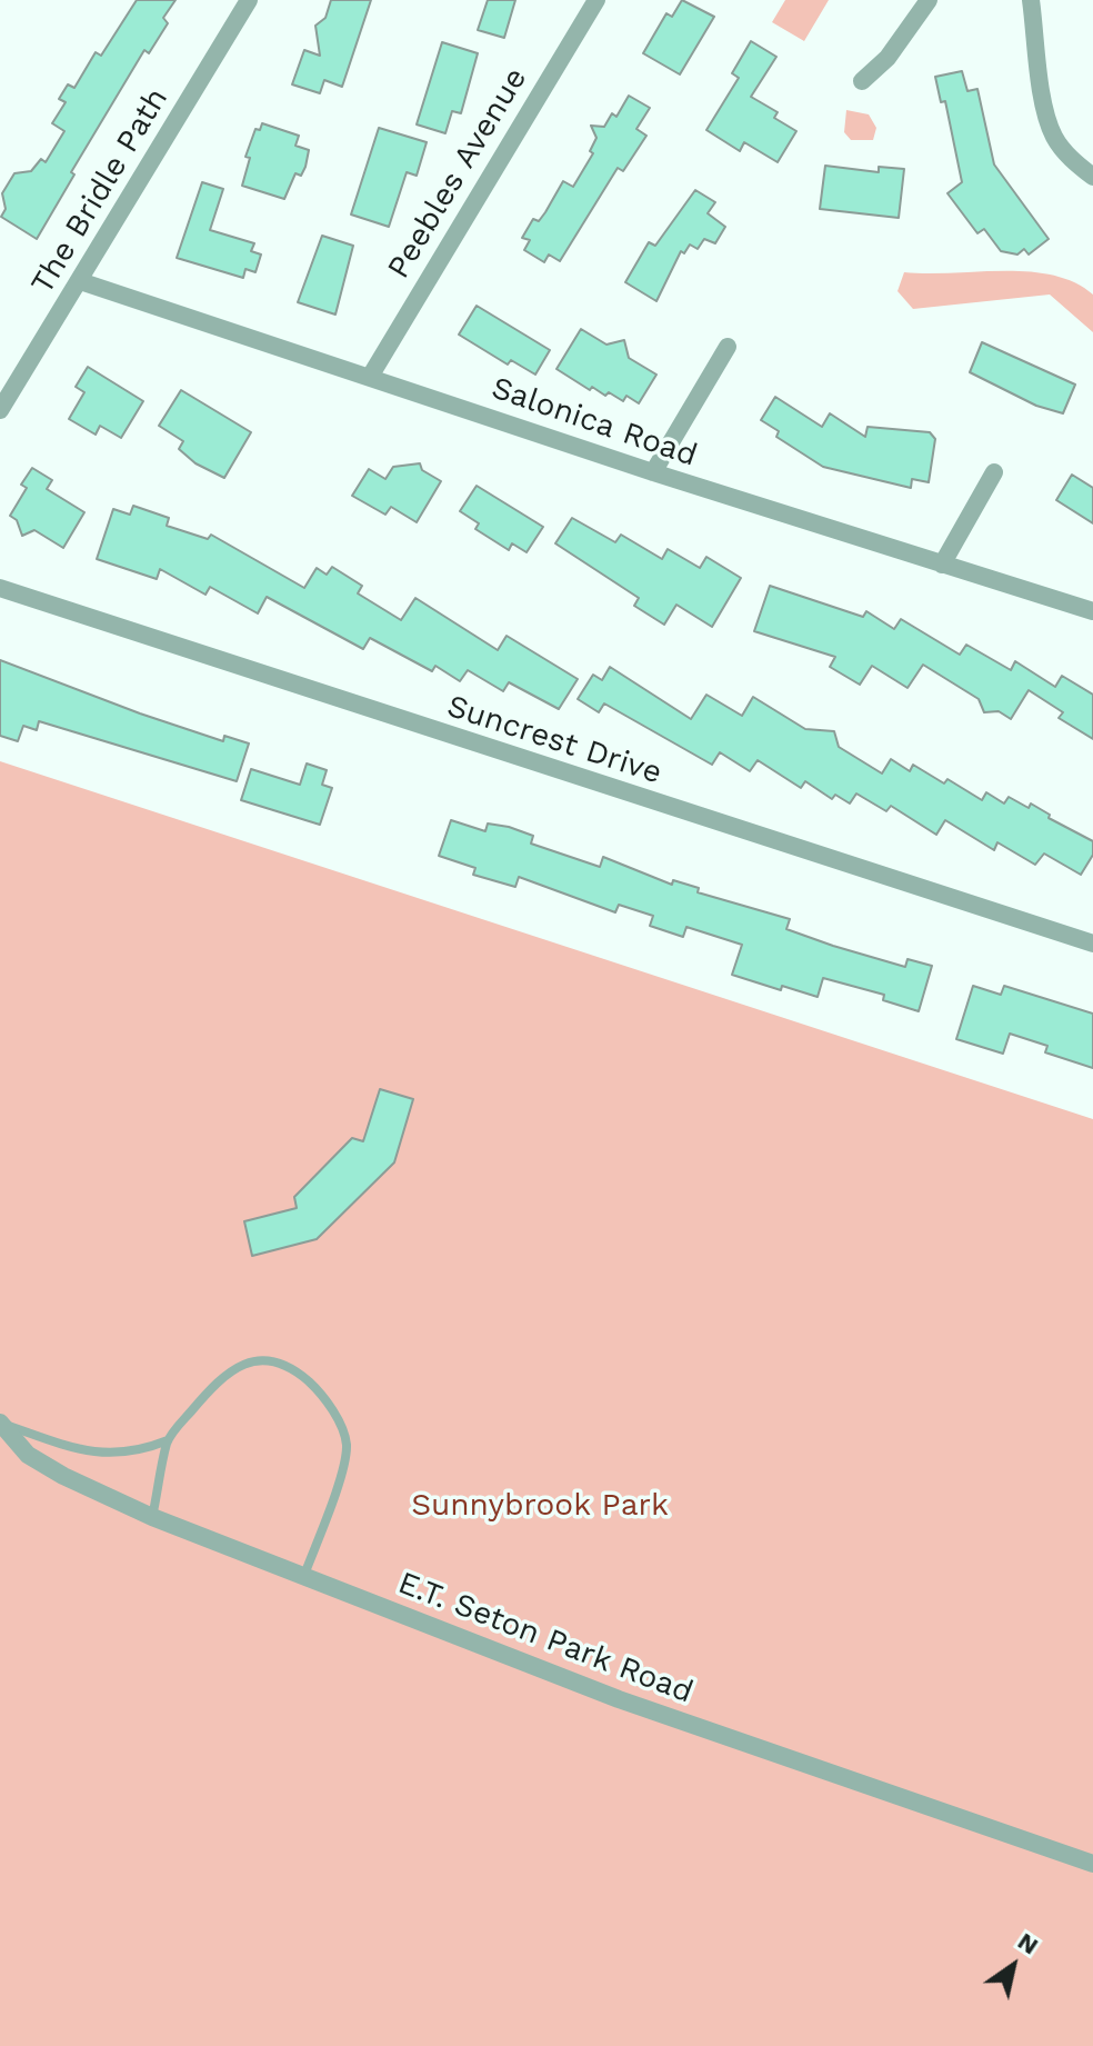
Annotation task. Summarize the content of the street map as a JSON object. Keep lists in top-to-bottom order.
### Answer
{
  "streets": {
    "street": [
      "Peebles Avenue",
      "The Bridle Path",
      "Salonica Road",
      "Suncrest Drive",
      "E.T. Seton Park Road"
    ]
  },
  "crossings": [
    ["Peebles Avenue", "Salonica Road"],
    ["The Bridle Path", "Salonica Road"]
  ],
  "parks": ["Sunnybrook Park"],
  "north": "top right"
}
